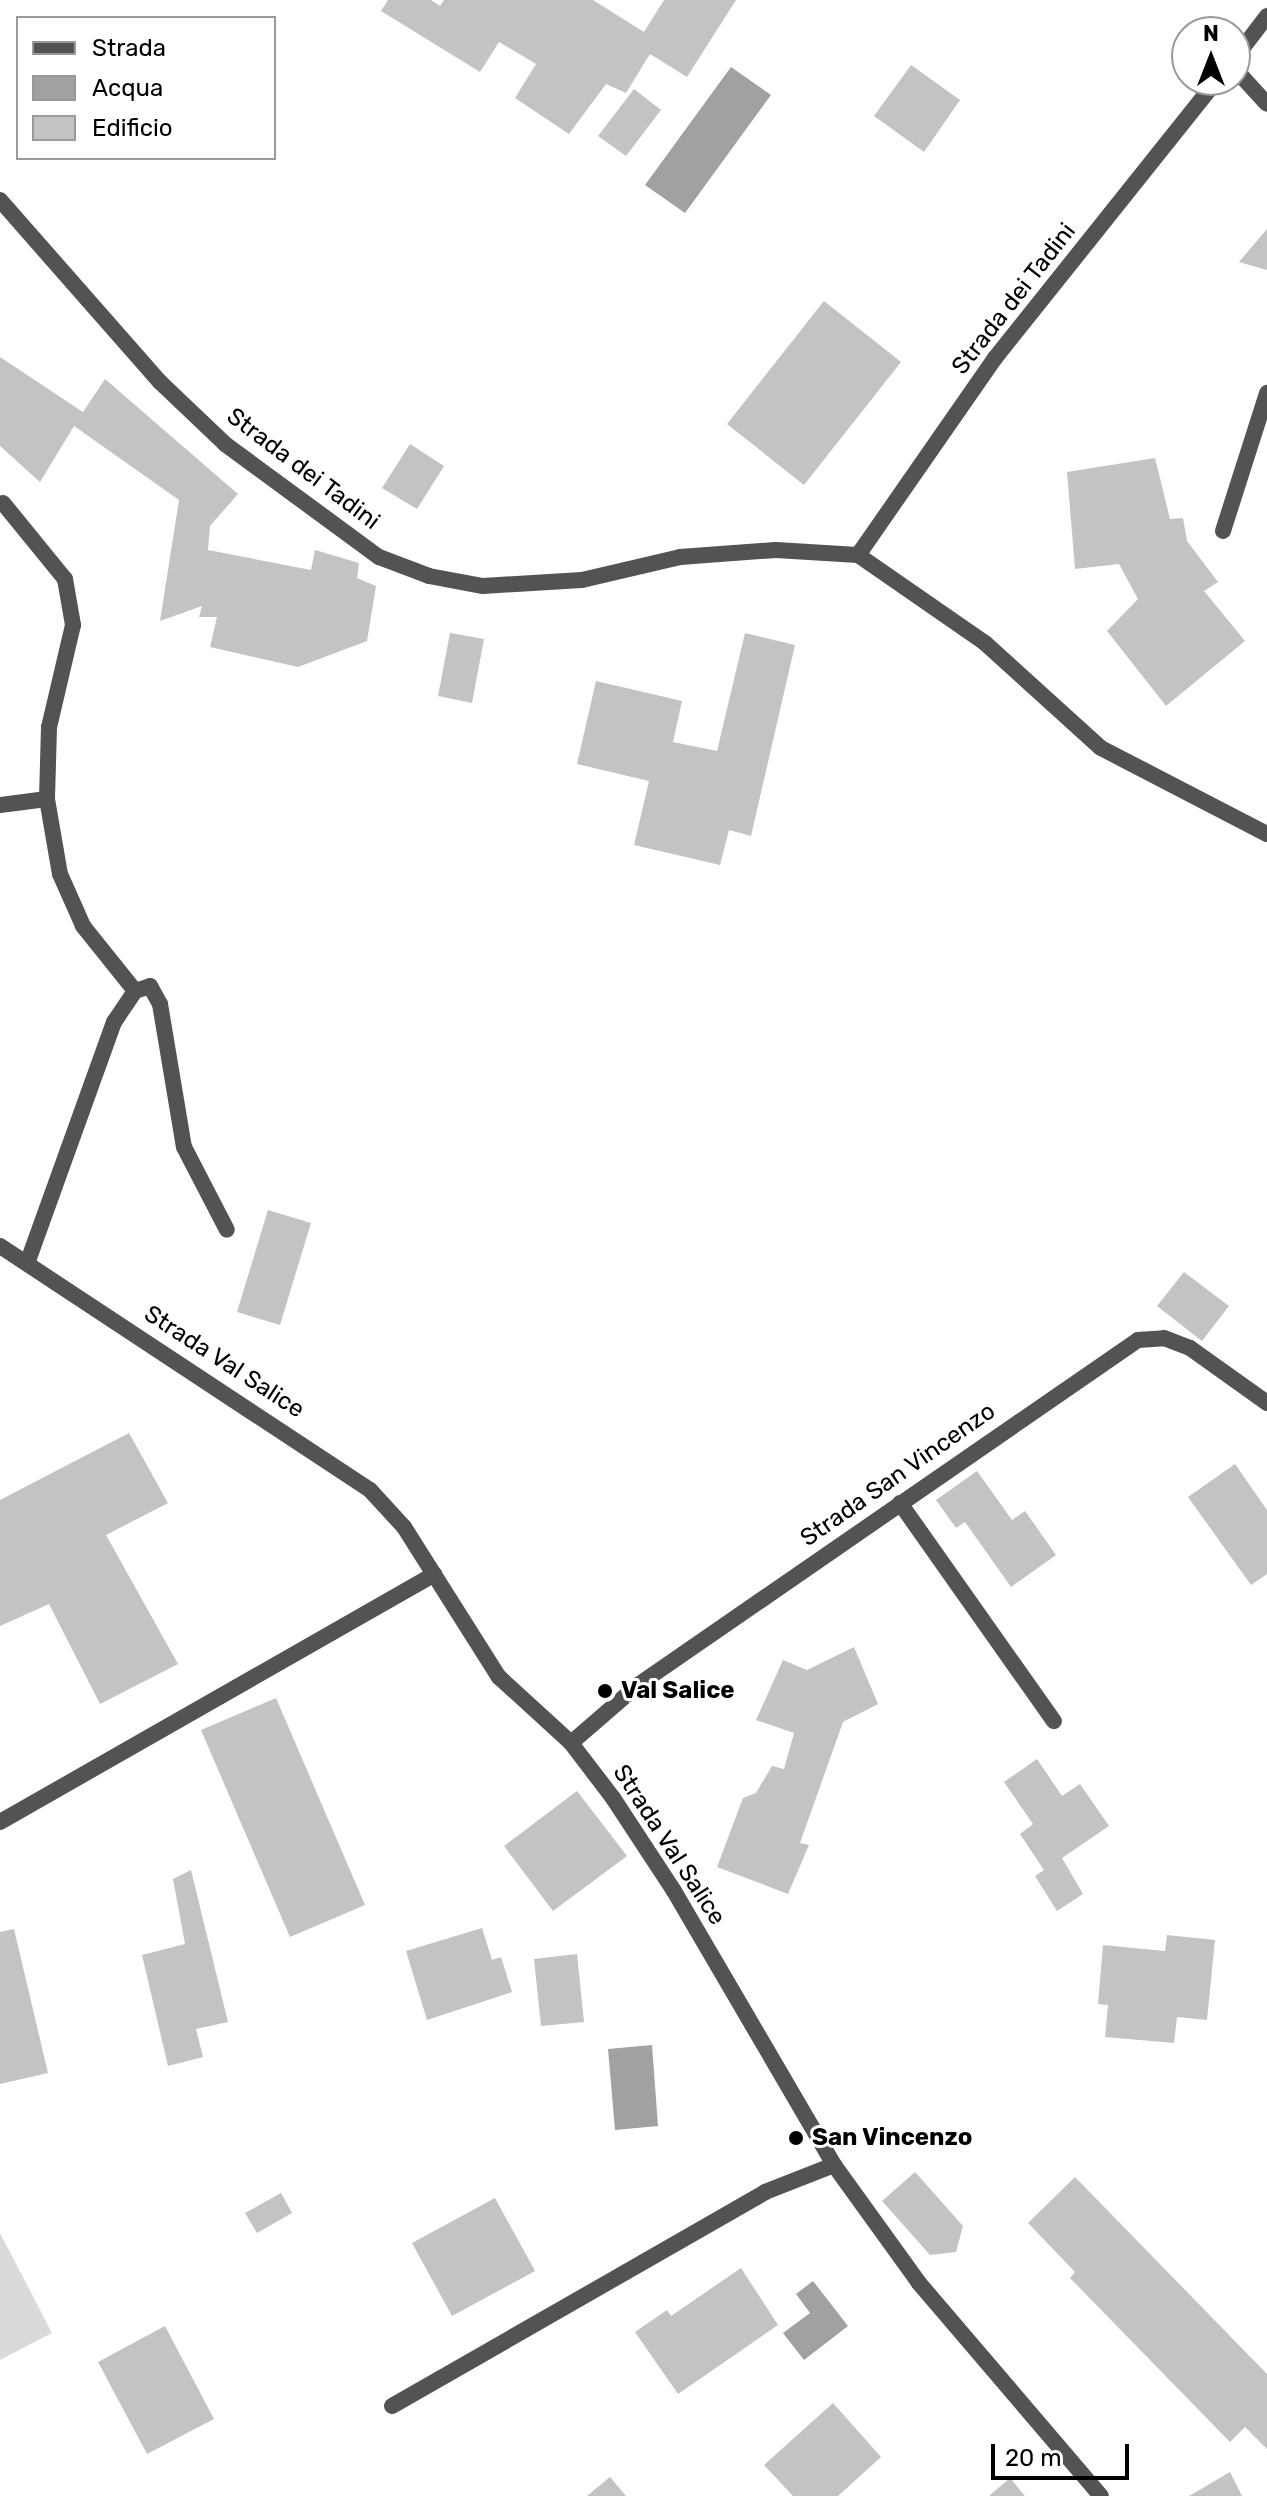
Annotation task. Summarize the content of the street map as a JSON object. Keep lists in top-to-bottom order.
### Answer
{
  "streets": {
    "street": ["Strada dei Tadini", "Strada Val Salice", "Strada San Vincenzo"]
  },
  "crossings": [
    ["Strada Val Salice", "Strada San Vincenzo"]
  ],
  "places": ["Val Salice", "San Vincenzo"],
  "legend": ["Strada", "Acqua", "Edificio"],
  "scale_bar": "20 m",
  "north": "top"
}
